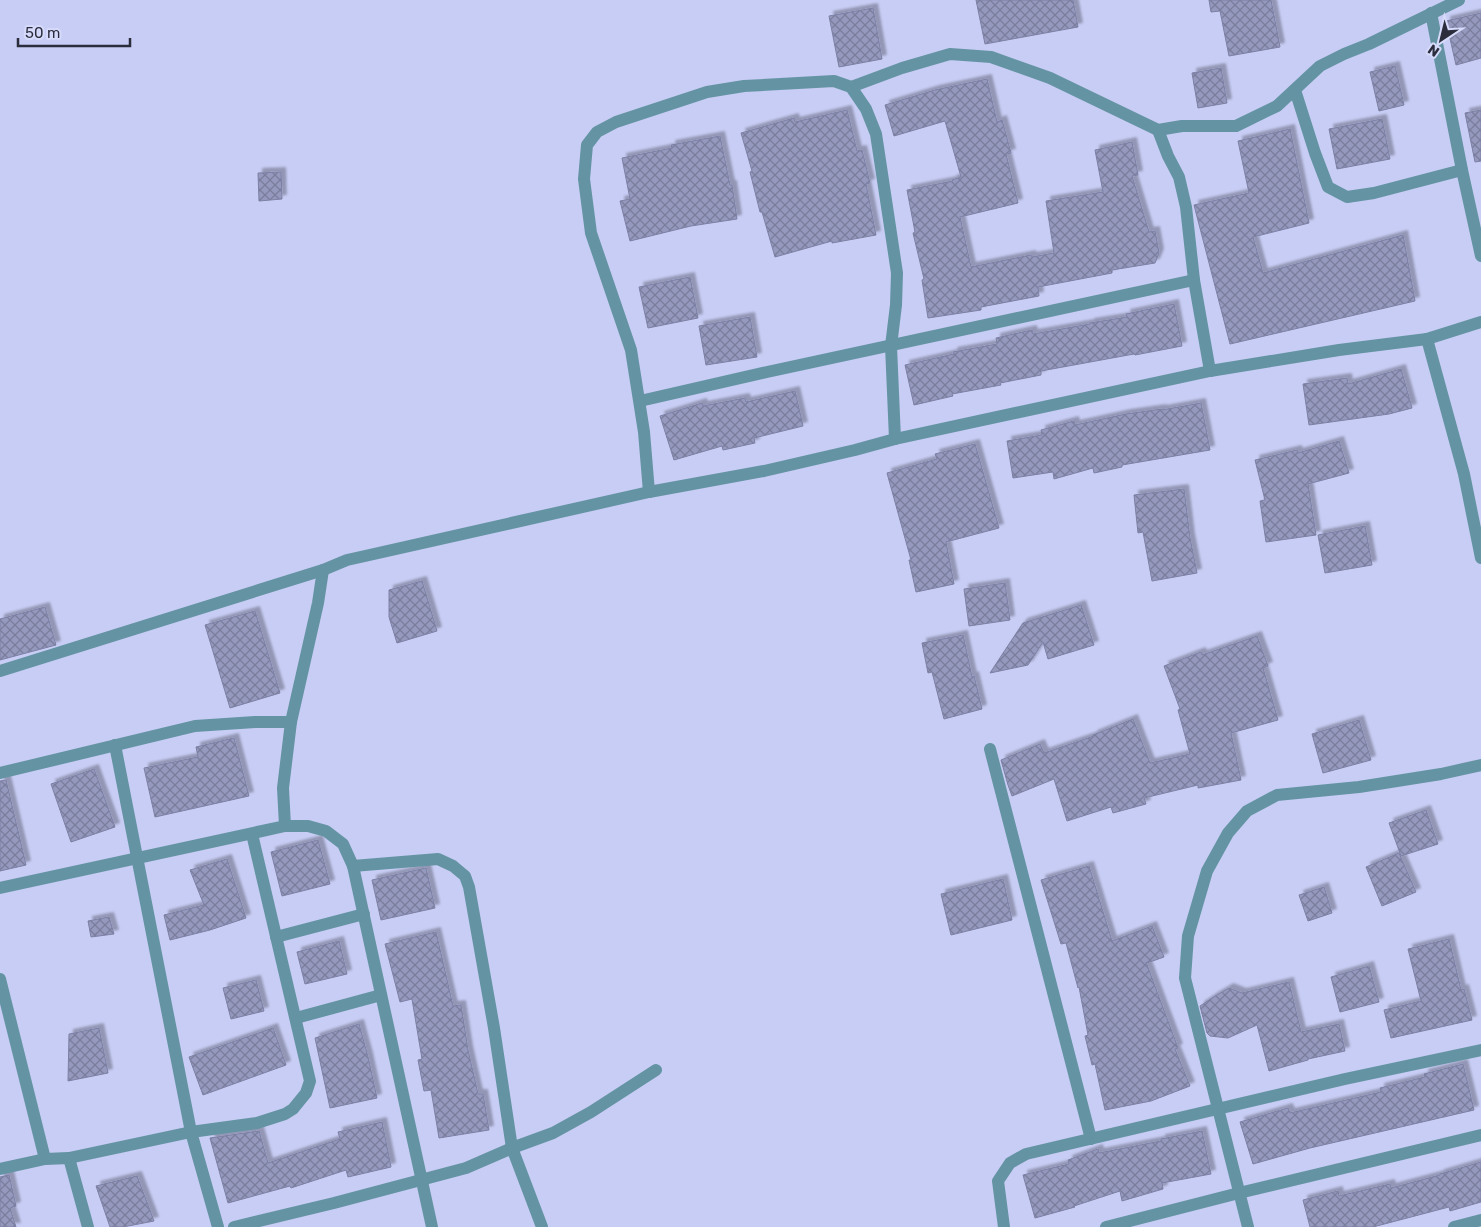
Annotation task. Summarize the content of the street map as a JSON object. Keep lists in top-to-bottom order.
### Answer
{
  "scale_bar": "50 m",
  "north": "bottom left"
}
